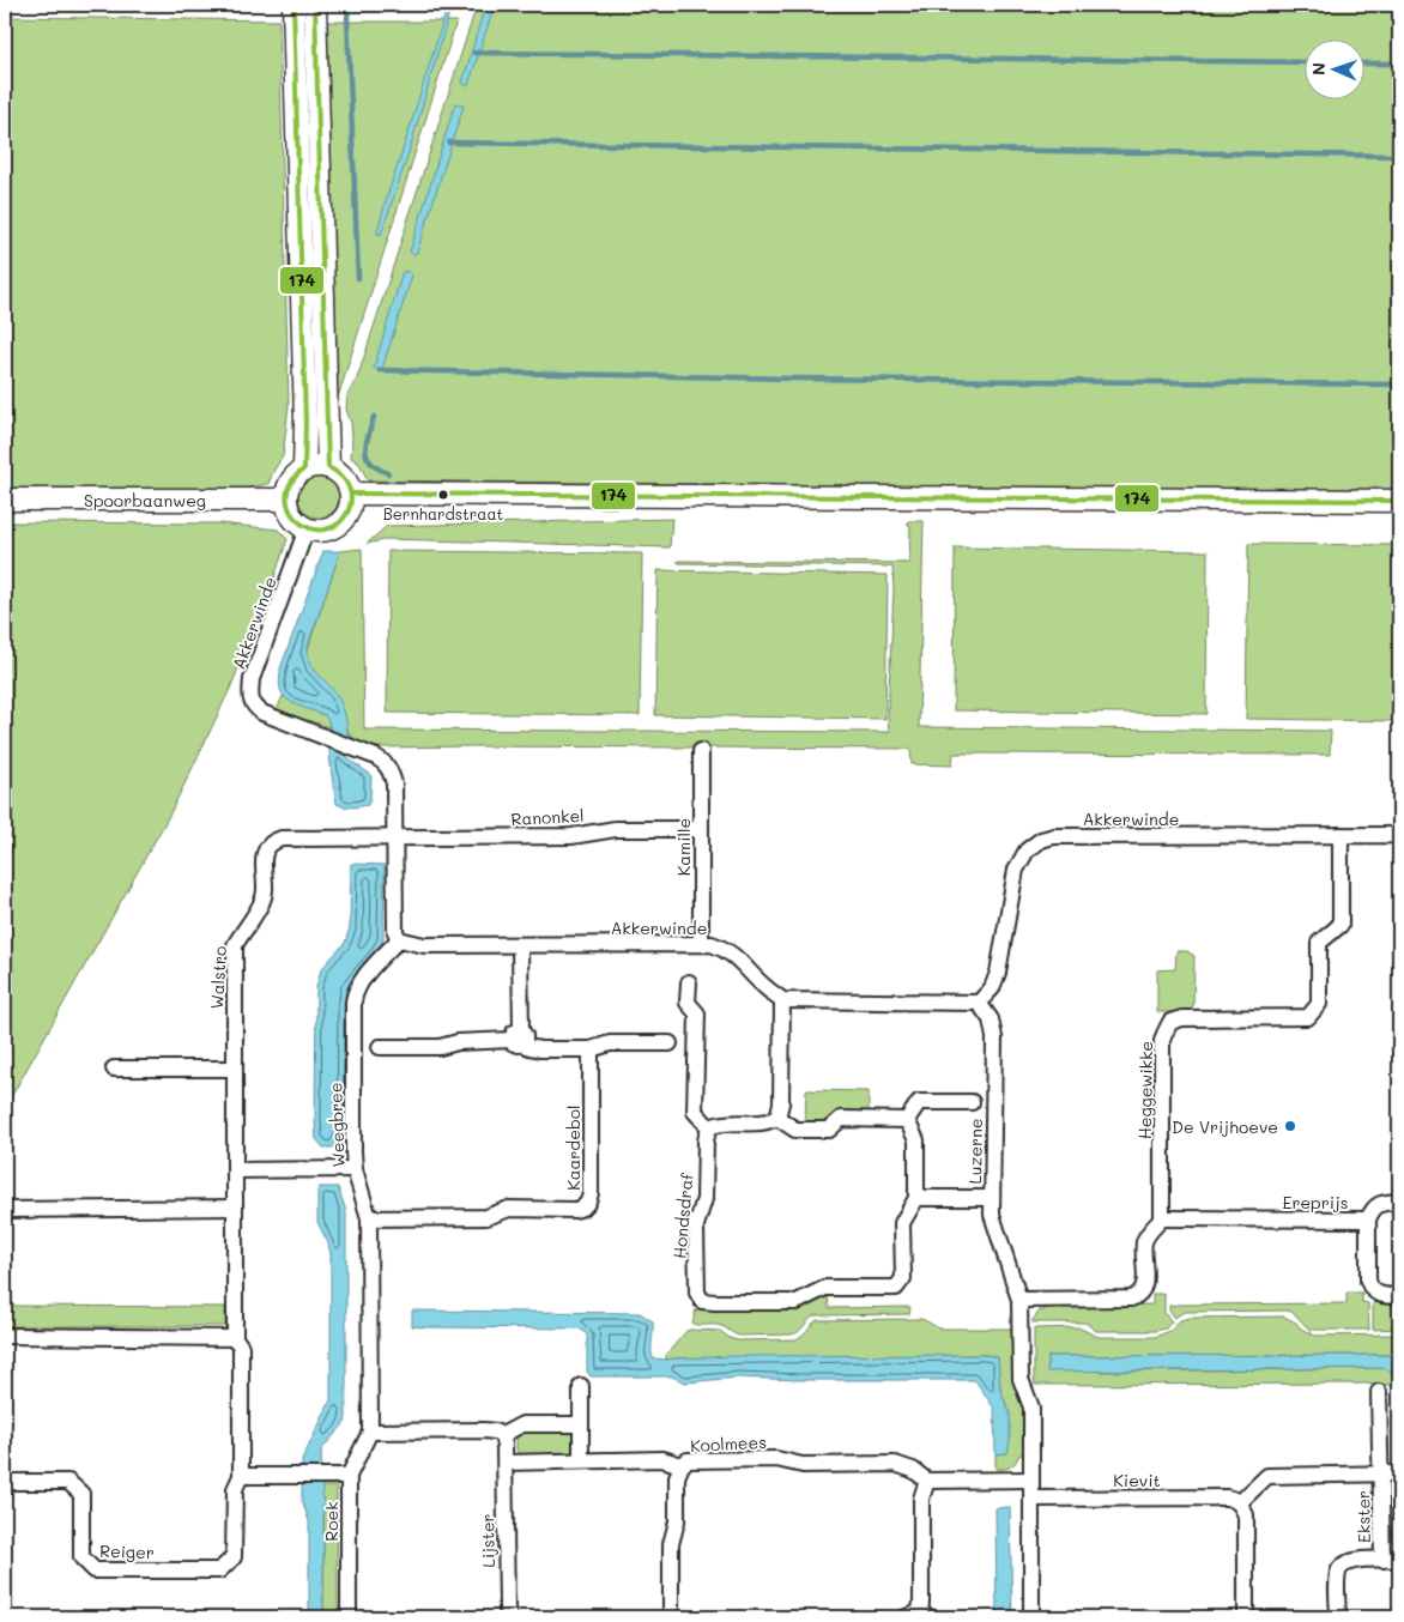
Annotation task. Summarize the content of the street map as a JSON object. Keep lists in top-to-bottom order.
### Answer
{
  "streets": {
    "street": [
      "Spoorbaanweg",
      "Akkerwinde",
      "Ranonkel",
      "Kamille",
      "Walstro",
      "Heggewikke",
      "Weegbree",
      "Kaardebol",
      "Luzerne",
      "Ereprijs",
      "Hondsdraf",
      "Koolmees",
      "Kievit",
      "Ekster",
      "Roek",
      "Lijster",
      "Reiger"
    ]
  },
  "crossings": [
    ["Spoorbaanweg", "Akkerwinde"],
    ["Akkerwinde", "Ranonkel"],
    ["Akkerwinde", "Kamille"],
    ["Akkerwinde", "Walstro"],
    ["Akkerwinde", "Heggewikke"],
    ["Akkerwinde", "Weegbree"],
    ["Akkerwinde", "Luzerne"],
    ["Ranonkel", "Kamille"],
    ["Ranonkel", "Walstro"],
    ["Walstro", "Reiger"],
    ["Heggewikke", "Ereprijs"],
    ["Weegbree", "Kaardebol"],
    ["Weegbree", "Roek"]
  ],
  "places": ["Bernhardstraat", "De Vrijhoeve"],
  "lines": ["transit line 174"],
  "north": "left"
}
